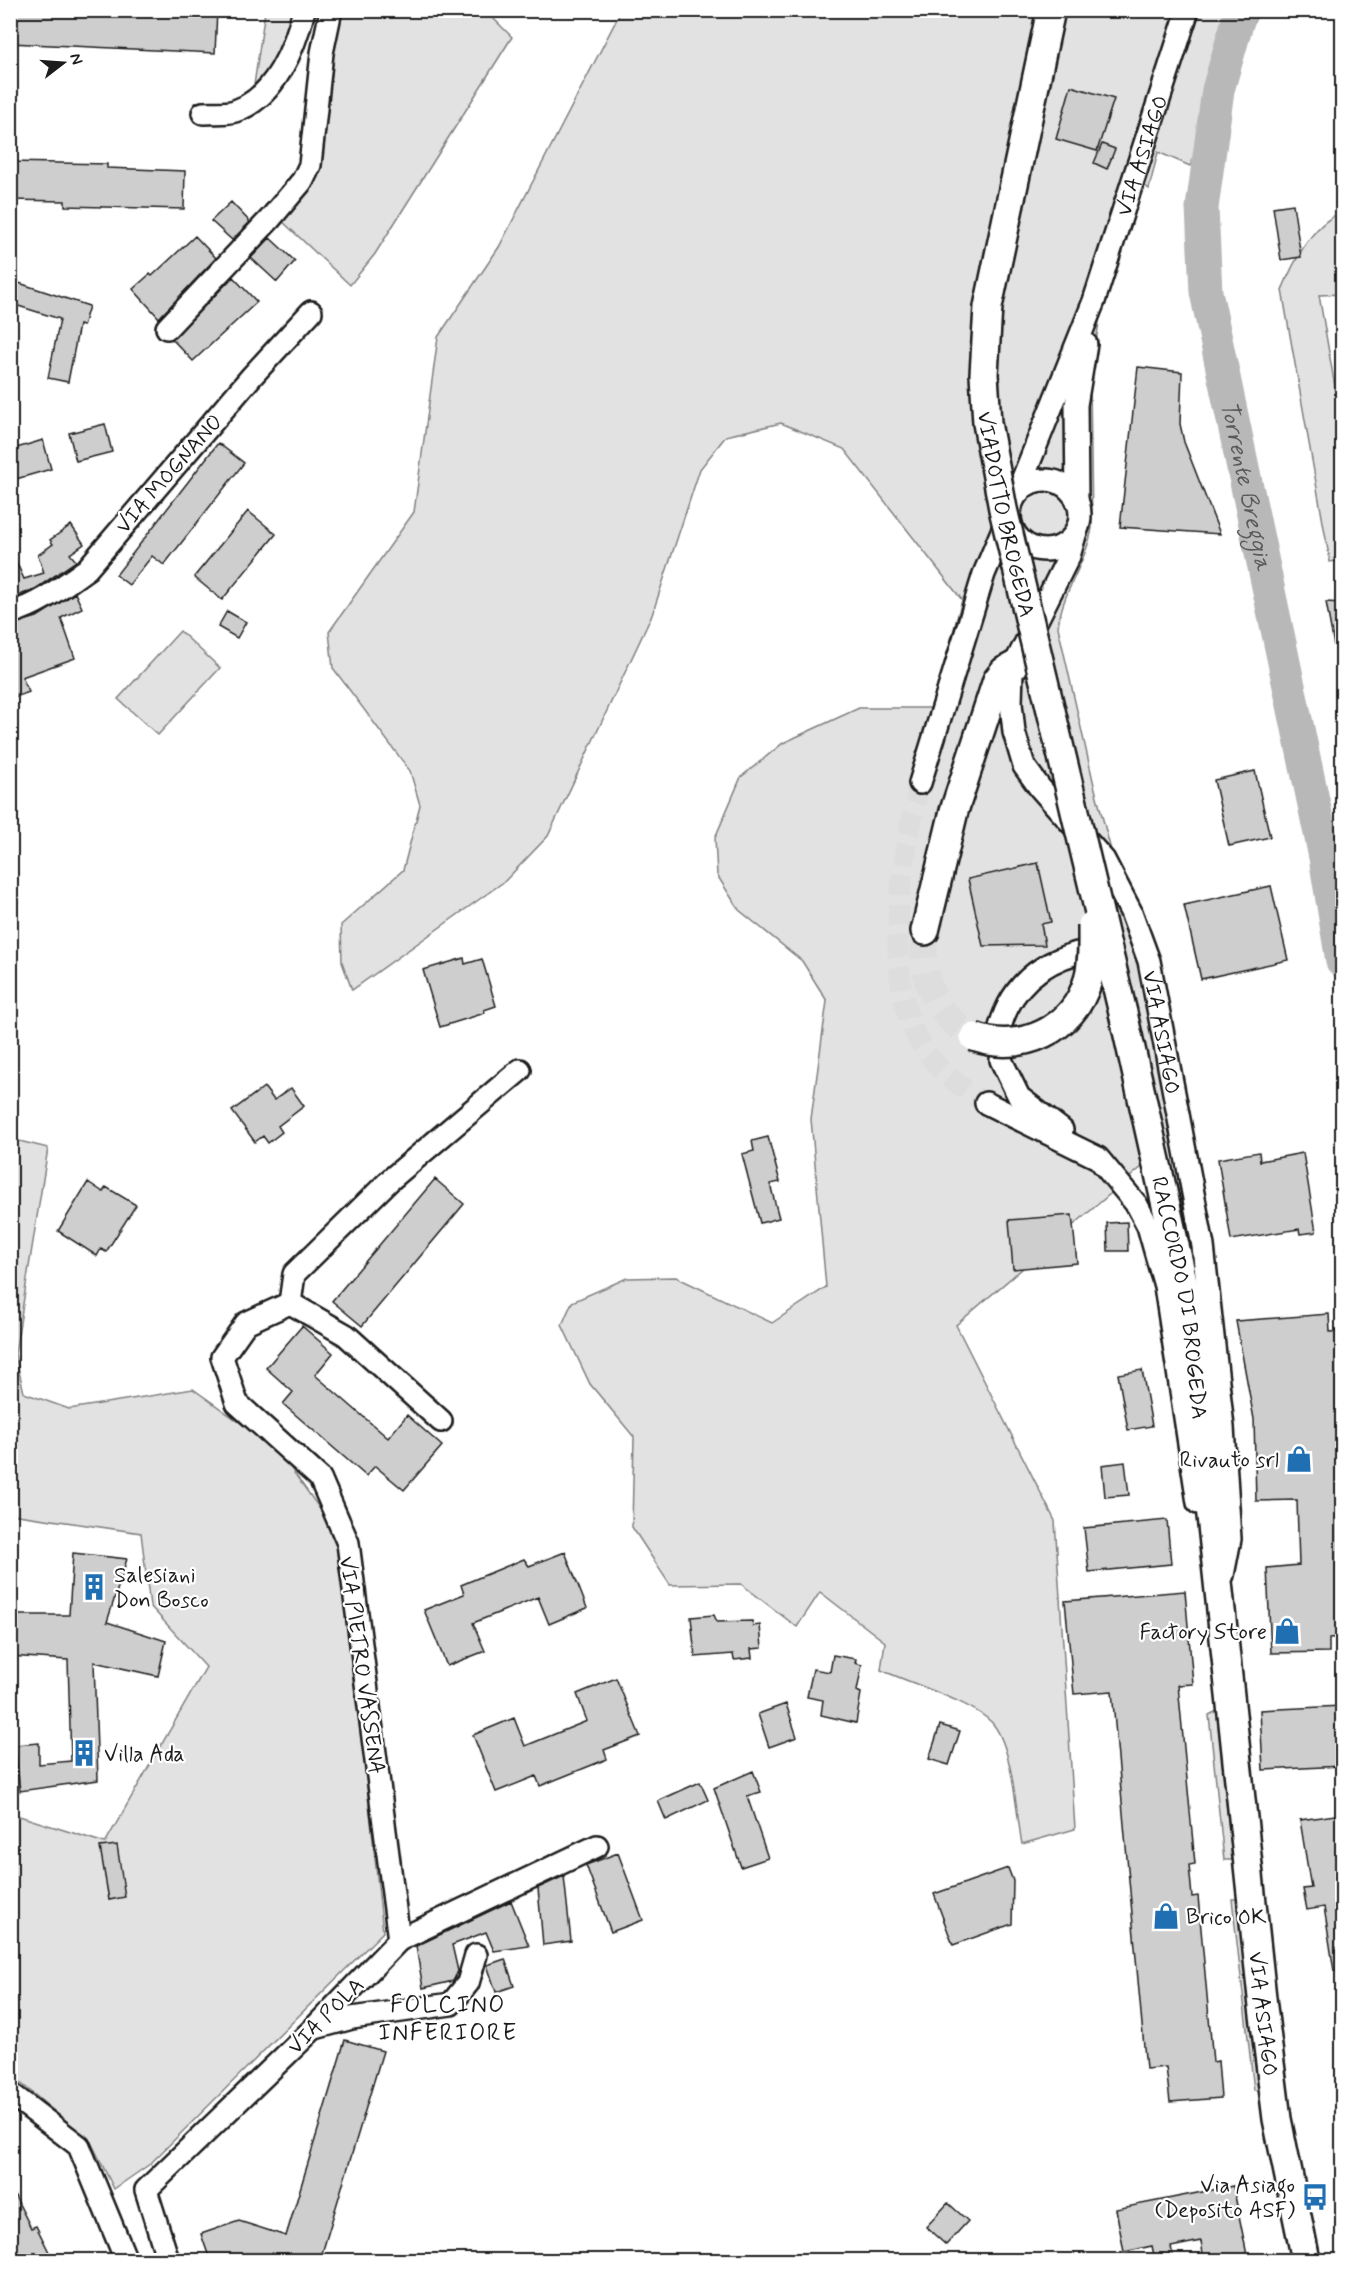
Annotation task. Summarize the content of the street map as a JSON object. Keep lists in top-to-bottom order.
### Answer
{
  "streets": {
    "main road": ["VIA ASIAGO", "VIADOTTO BROGEDA", "RACCORDO DI BROGEDA"],
    "street": ["VIA MOGNANO", "VIA PIETRO VASSENA", "VIA POLA"]
  },
  "crossings": [
    ["VIA ASIAGO", "RACCORDO DI BROGEDA"],
    ["VIADOTTO BROGEDA", "RACCORDO DI BROGEDA"],
    ["VIA PIETRO VASSENA", "VIA POLA"]
  ],
  "districts": ["FOLCINO INFERIORE"],
  "water": ["Torrente Breggia"],
  "places": {
    "shop": ["Rivauto srl", "Factory Store", "Brico OK"],
    "building": ["Salesiani Don Bosco", "Villa Ada"],
    "bus stop": ["Via Asiago (Deposito ASF)"]
  },
  "north": "right"
}
